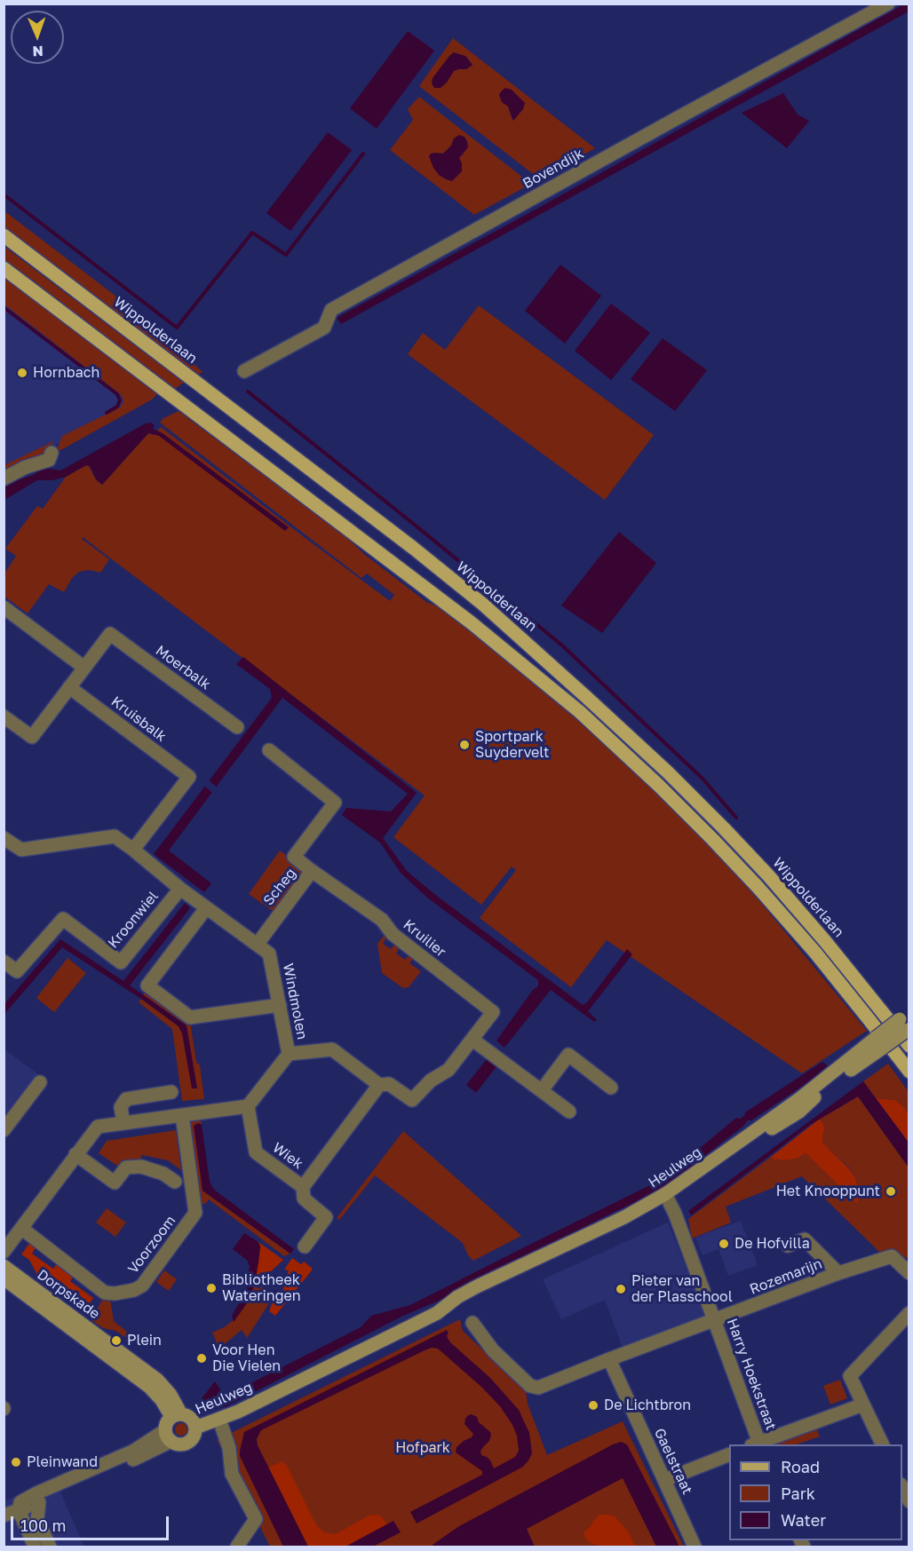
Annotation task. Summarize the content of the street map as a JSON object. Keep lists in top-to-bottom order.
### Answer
{
  "streets": {
    "main road": ["Wippolderlaan", "Heulweg", "Dorpskade"],
    "street": [
      "Bovendijk",
      "Moerbalk",
      "Kruisbalk",
      "Scheg",
      "Kroonwiel",
      "Kruilier",
      "Windmolen",
      "Wiek",
      "Voorzoom",
      "Rozemarijn",
      "Harry Hoekstraat",
      "Gaelstraat"
    ]
  },
  "crossings": [
    ["Kruisbalk", "Windmolen"],
    ["Scheg", "Kruilier"],
    ["Scheg", "Windmolen"],
    ["Kroonwiel", "Windmolen"],
    ["Windmolen", "Wiek"],
    ["Heulweg", "Dorpskade"],
    ["Heulweg", "Harry Hoekstraat"],
    ["Rozemarijn", "Harry Hoekstraat"],
    ["Rozemarijn", "Gaelstraat"]
  ],
  "parks": ["Hofpark"],
  "places": [
    "Hornbach",
    "Sportpark Suydervelt",
    "Het Knooppunt",
    "De Hofvilla",
    "Bibliotheek Wateringen",
    "Pieter van der Plasschool",
    "Plein",
    "Voor Hen Die Vielen",
    "De Lichtbron",
    "Pleinwand"
  ],
  "legend": ["Road", "Park", "Water"],
  "scale_bar": "100 m",
  "north": "bottom"
}
